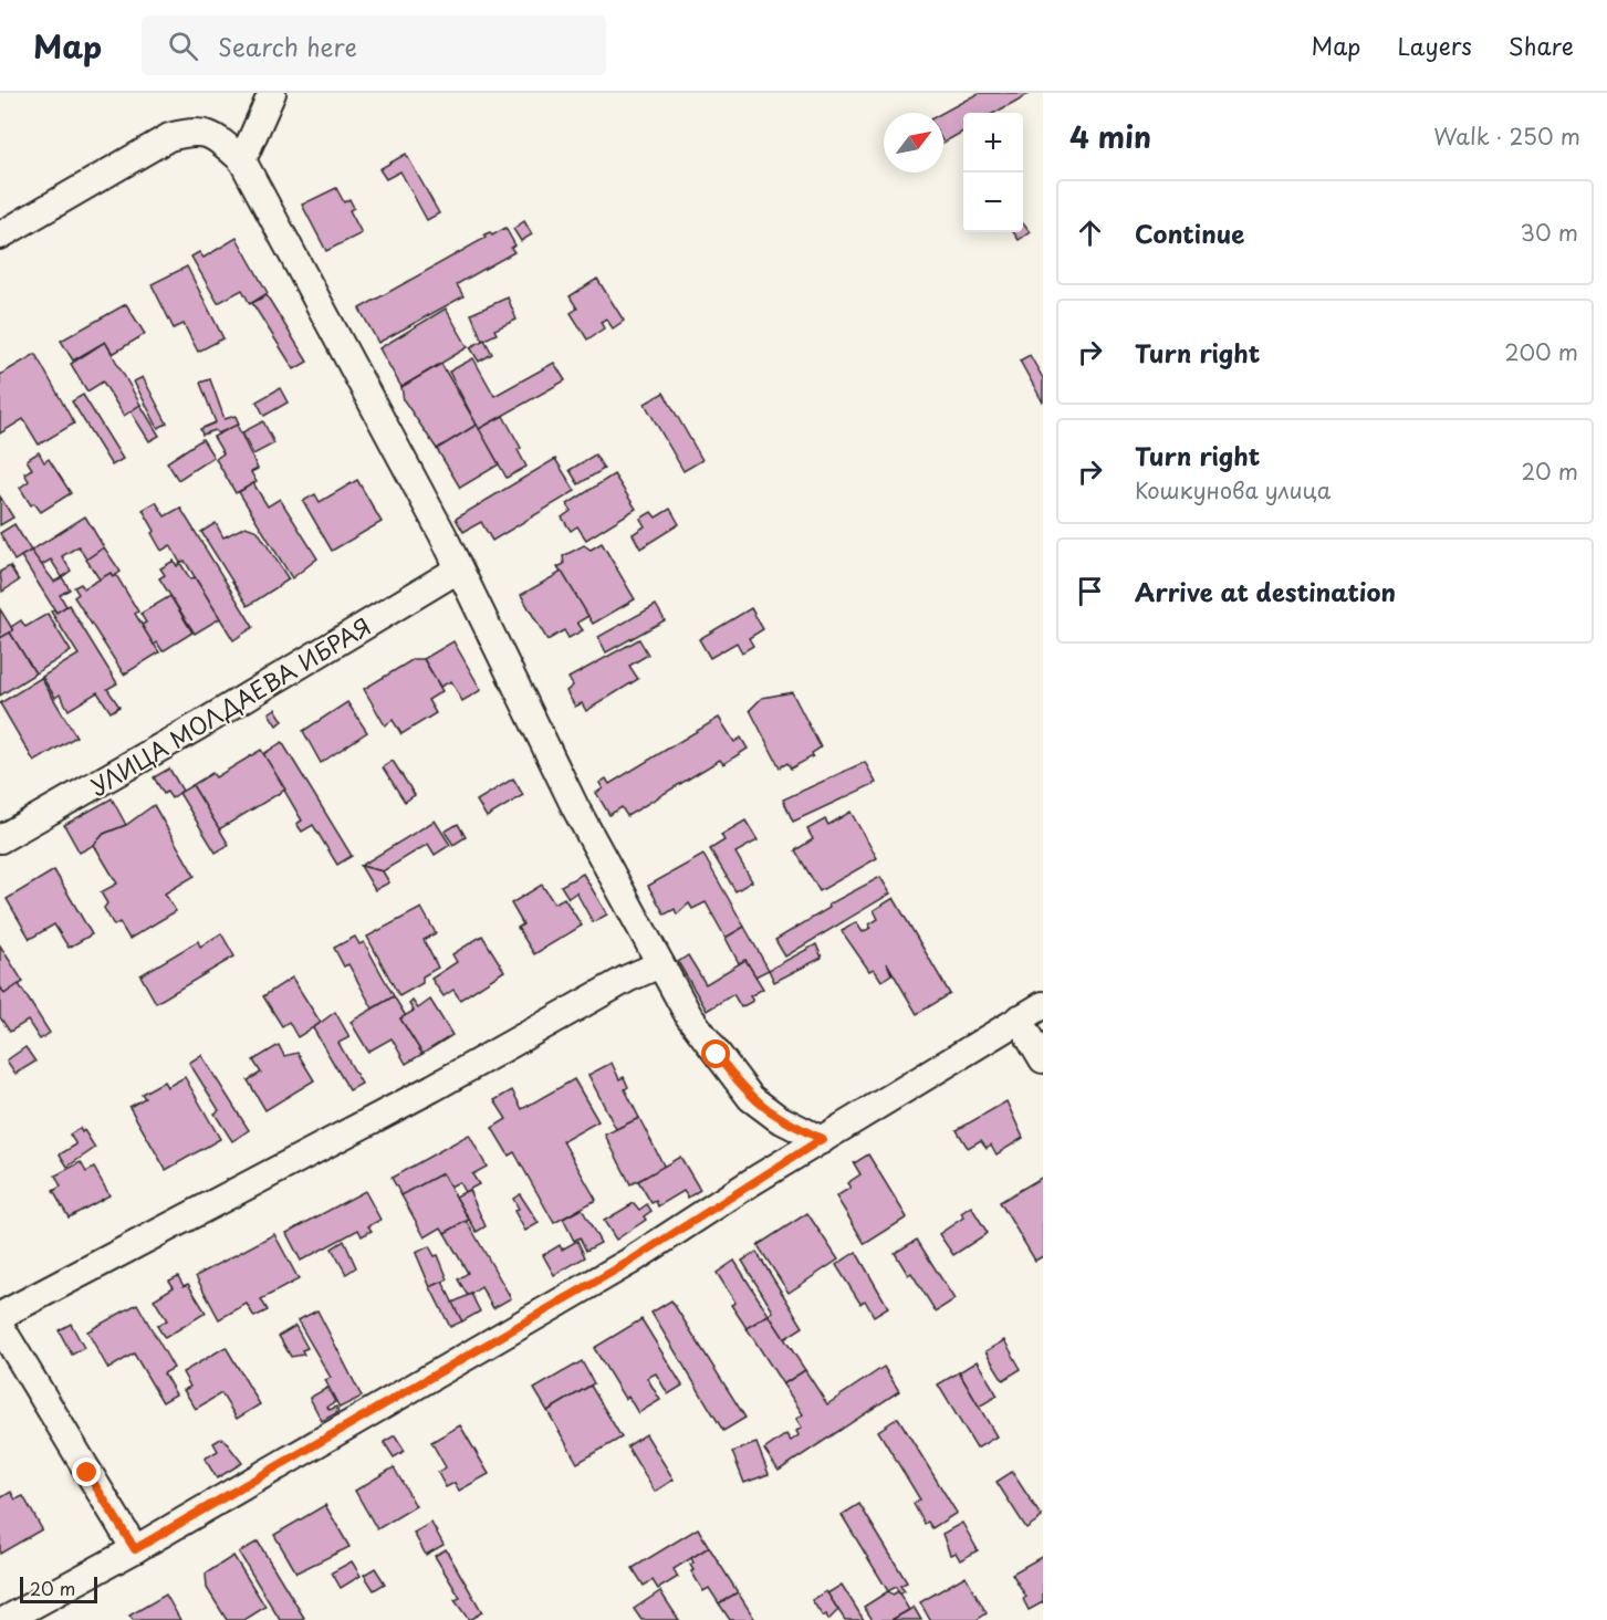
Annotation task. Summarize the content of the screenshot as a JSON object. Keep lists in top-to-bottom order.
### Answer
{
  "streets": {
    "street": ["УЛИЦА МОЛДАЕВА ИБРАЯ"]
  },
  "scale_bar": "20 m",
  "north": "top right",
  "page": {
    "header": "Map",
    "search": "Search here",
    "nav": ["Map", "Layers", "Share"],
    "heading": ["4 min", "Walk · 250 m"],
    "map_buttons": ["+", "−"],
    "list": [
      ["Continue", "30 m"],
      ["Turn right", "200 m"],
      ["Turn right", "Кошкунова улица", "20 m"],
      "Arrive at destination"
    ],
    "scale": "20 m"
  }
}
